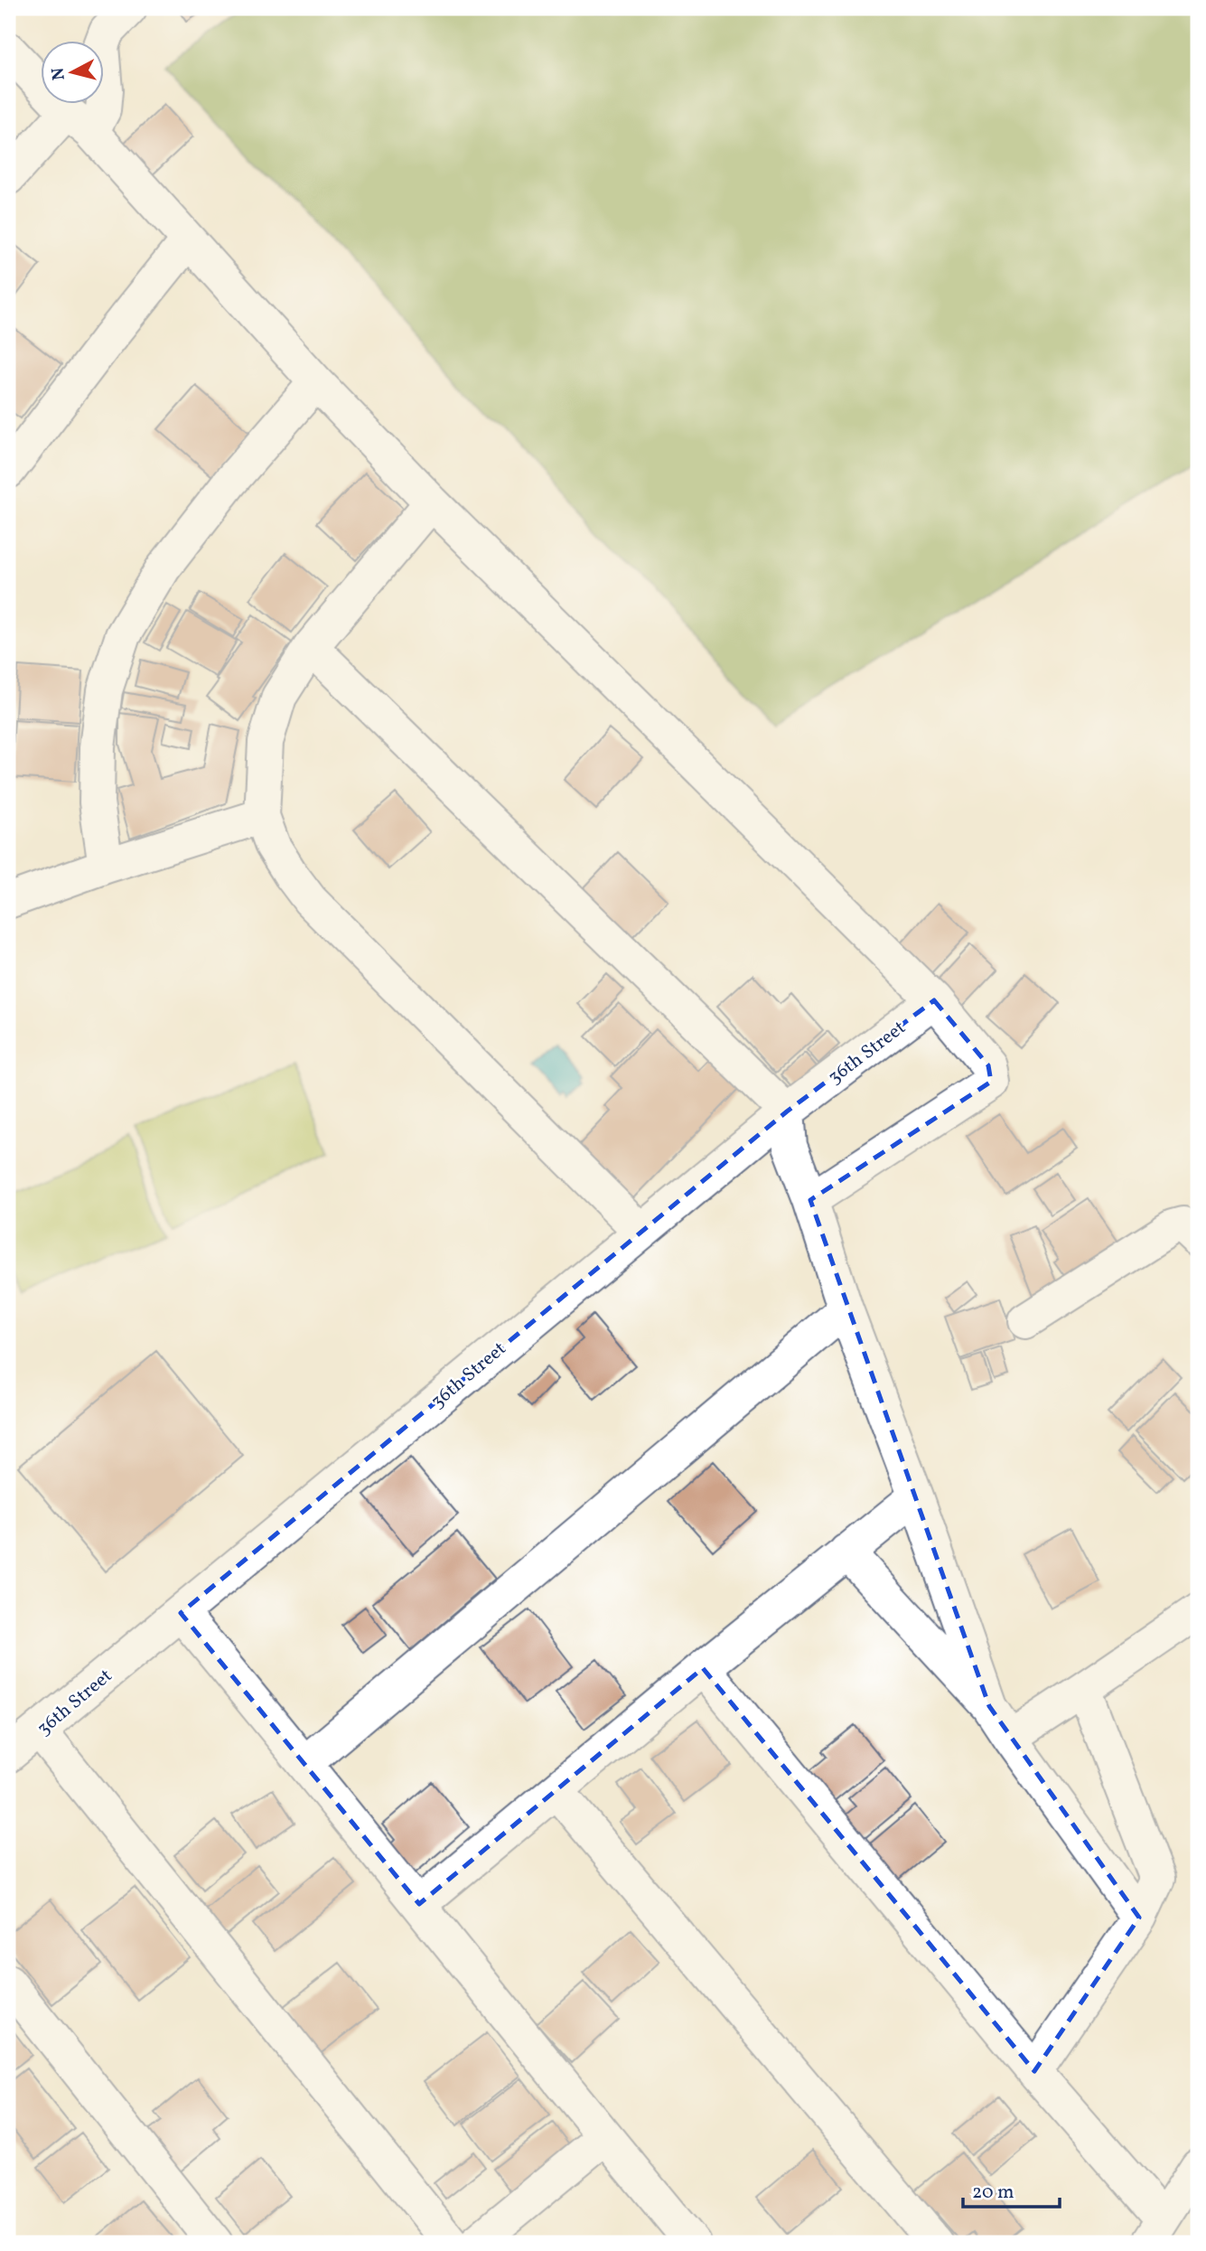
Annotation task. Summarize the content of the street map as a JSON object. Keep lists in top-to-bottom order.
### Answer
{
  "streets": {
    "street": ["36th Street"]
  },
  "scale_bar": "20 m",
  "north": "left"
}
